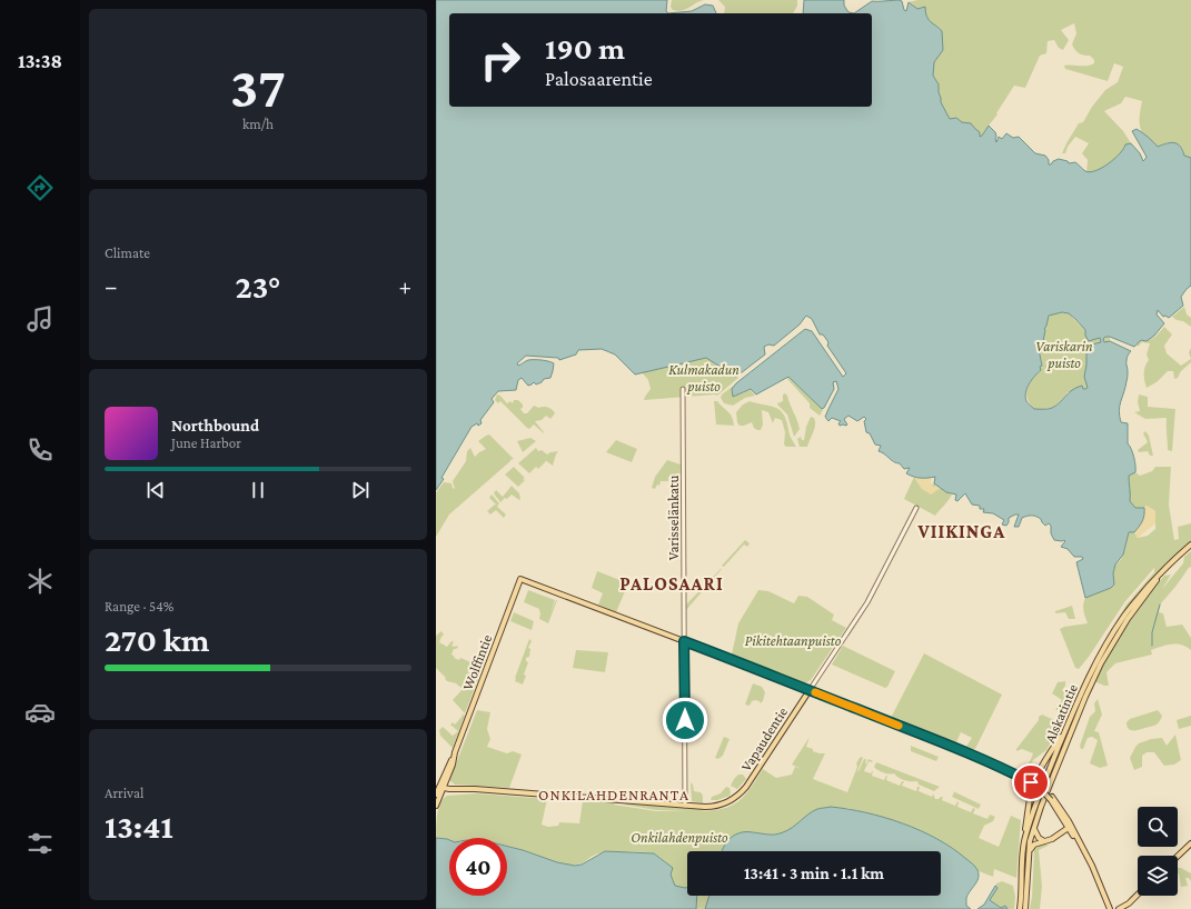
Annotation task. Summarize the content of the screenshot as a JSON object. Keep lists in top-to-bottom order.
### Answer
{
  "streets": {
    "main road": ["Wolffintie", "Alskatintie", "Vapaudentie"],
    "street": ["Varisselänkatu"]
  },
  "crossings": [
    ["Varisselänkatu", "Wolffintie"],
    ["Varisselänkatu", "Vapaudentie"],
    ["Wolffintie", "Vapaudentie"]
  ],
  "districts": ["VIIKINGA", "PALOSAARI", "ONKILAHDENRANTA"],
  "parks": [
    "Variskarin puisto",
    "Kulmakadun puisto",
    "Pikitehtaanpuisto",
    "Onkilahdenpuisto"
  ],
  "page": {
    "tabs": "13:38",
    "tile": [
      ["37", "km/h"],
      "Climate",
      ["Range · 54%", "270 km"],
      ["Arrival", "13:41"]
    ],
    "turn": ["190 m", "Palosaarentie"],
    "heat": ["−", "23°", "+"],
    "song": ["Northbound", "June Harbor"],
    "limit": "40",
    "trip": "13:41 · 3 min · 1.1 km"
  }
}
